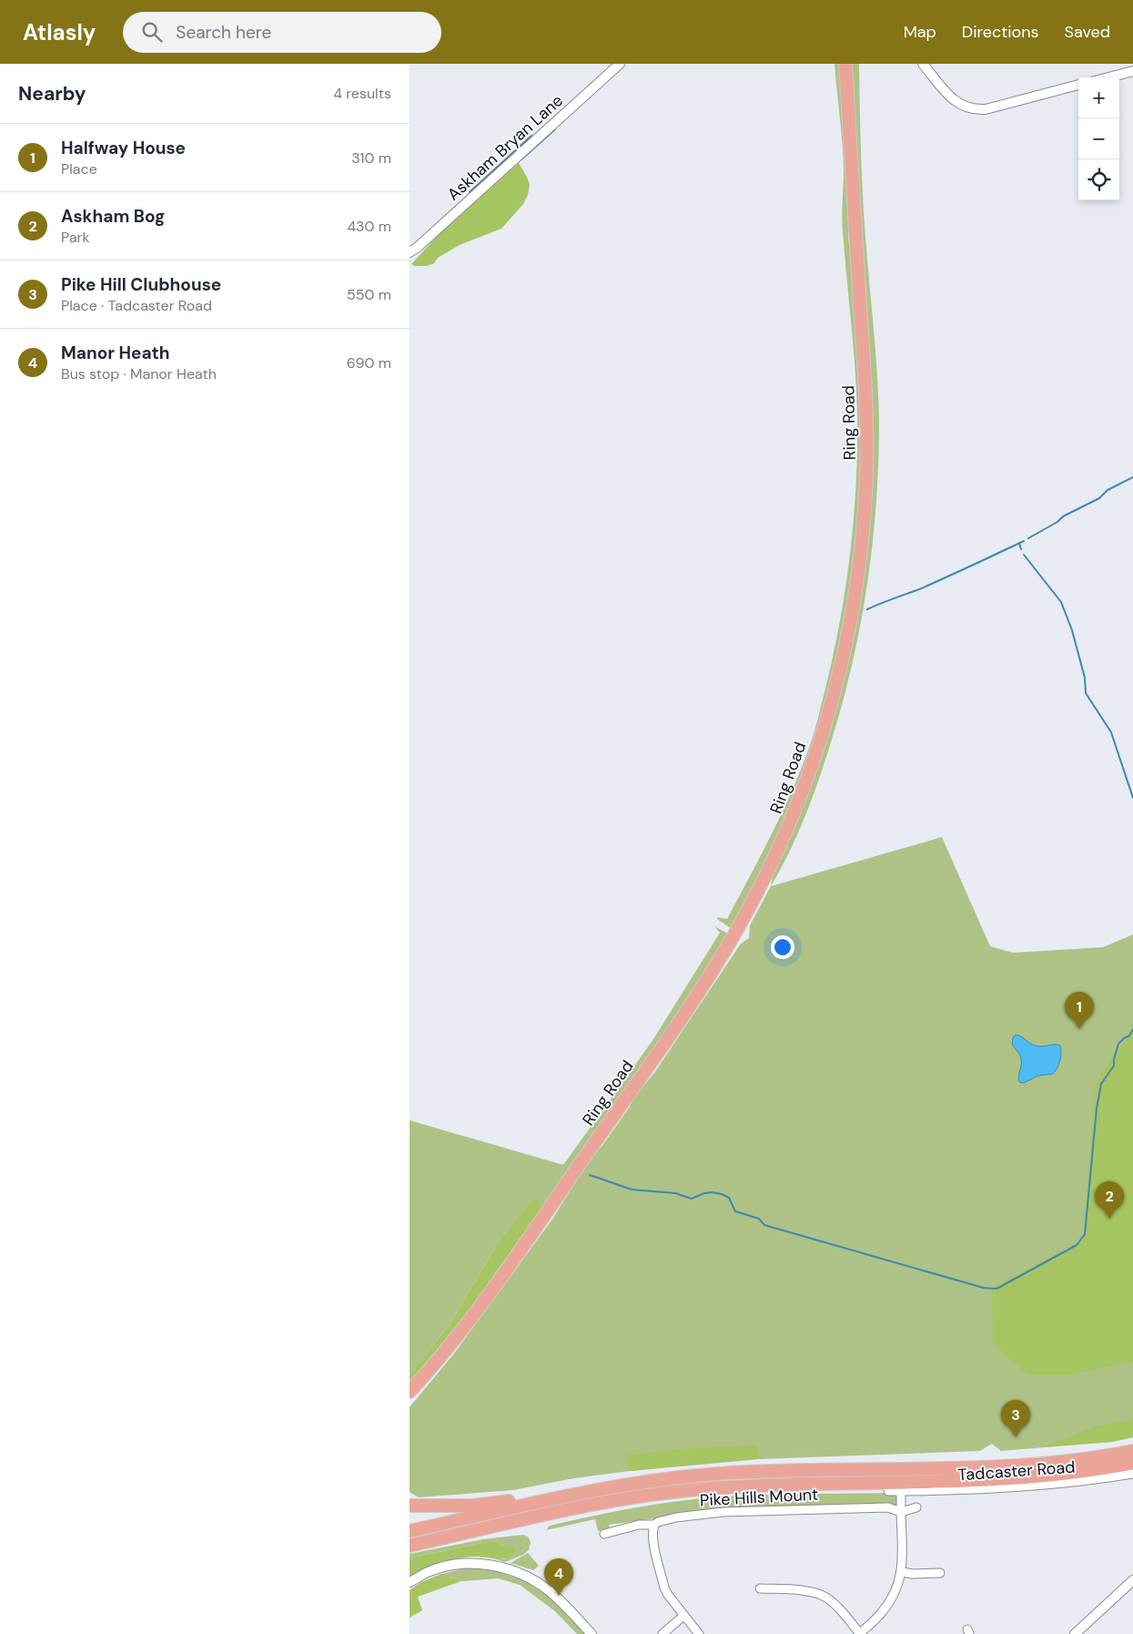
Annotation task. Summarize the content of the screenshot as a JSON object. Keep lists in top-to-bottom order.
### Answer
{
  "streets": {
    "highway": ["Ring Road"],
    "street": ["Askham Bryan Lane", "Tadcaster Road", "Pike Hills Mount"]
  },
  "page": {
    "header": "Atlasly",
    "search": "Search here",
    "nav": ["Map", "Directions", "Saved"],
    "heading": ["Nearby", "4 results"],
    "map_buttons": ["+", "−"],
    "list": [
      {
        "mark": "1",
        "name": "Halfway House",
        "note": "Place",
        "value": "310 m"
      },
      {
        "mark": "2",
        "name": "Askham Bog",
        "note": "Park",
        "value": "430 m"
      },
      {
        "mark": "3",
        "name": "Pike Hill Clubhouse",
        "note": "Place · Tadcaster Road",
        "value": "550 m"
      },
      {
        "mark": "4",
        "name": "Manor Heath",
        "note": "Bus stop · Manor Heath",
        "value": "690 m"
      }
    ],
    "pins": [
      "1",
      "2",
      "3",
      "4"
    ]
  }
}
